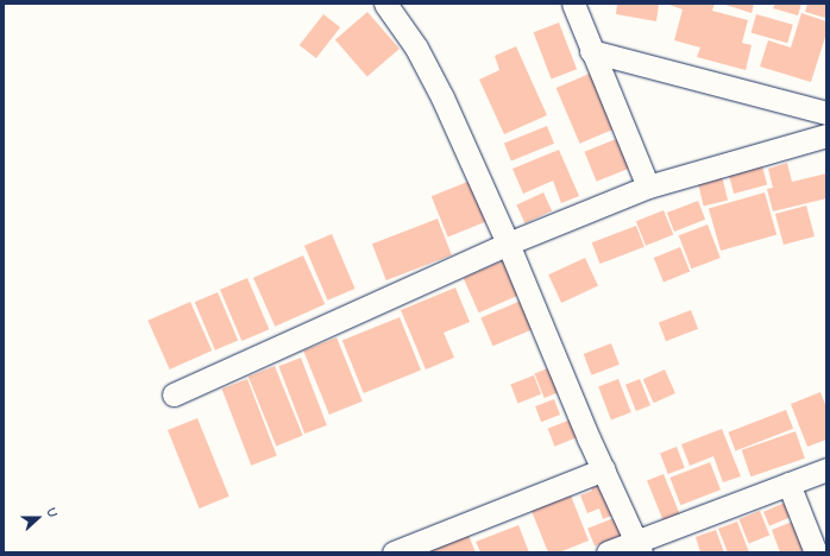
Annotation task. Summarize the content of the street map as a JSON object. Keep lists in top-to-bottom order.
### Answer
{
  "north": "right"
}
